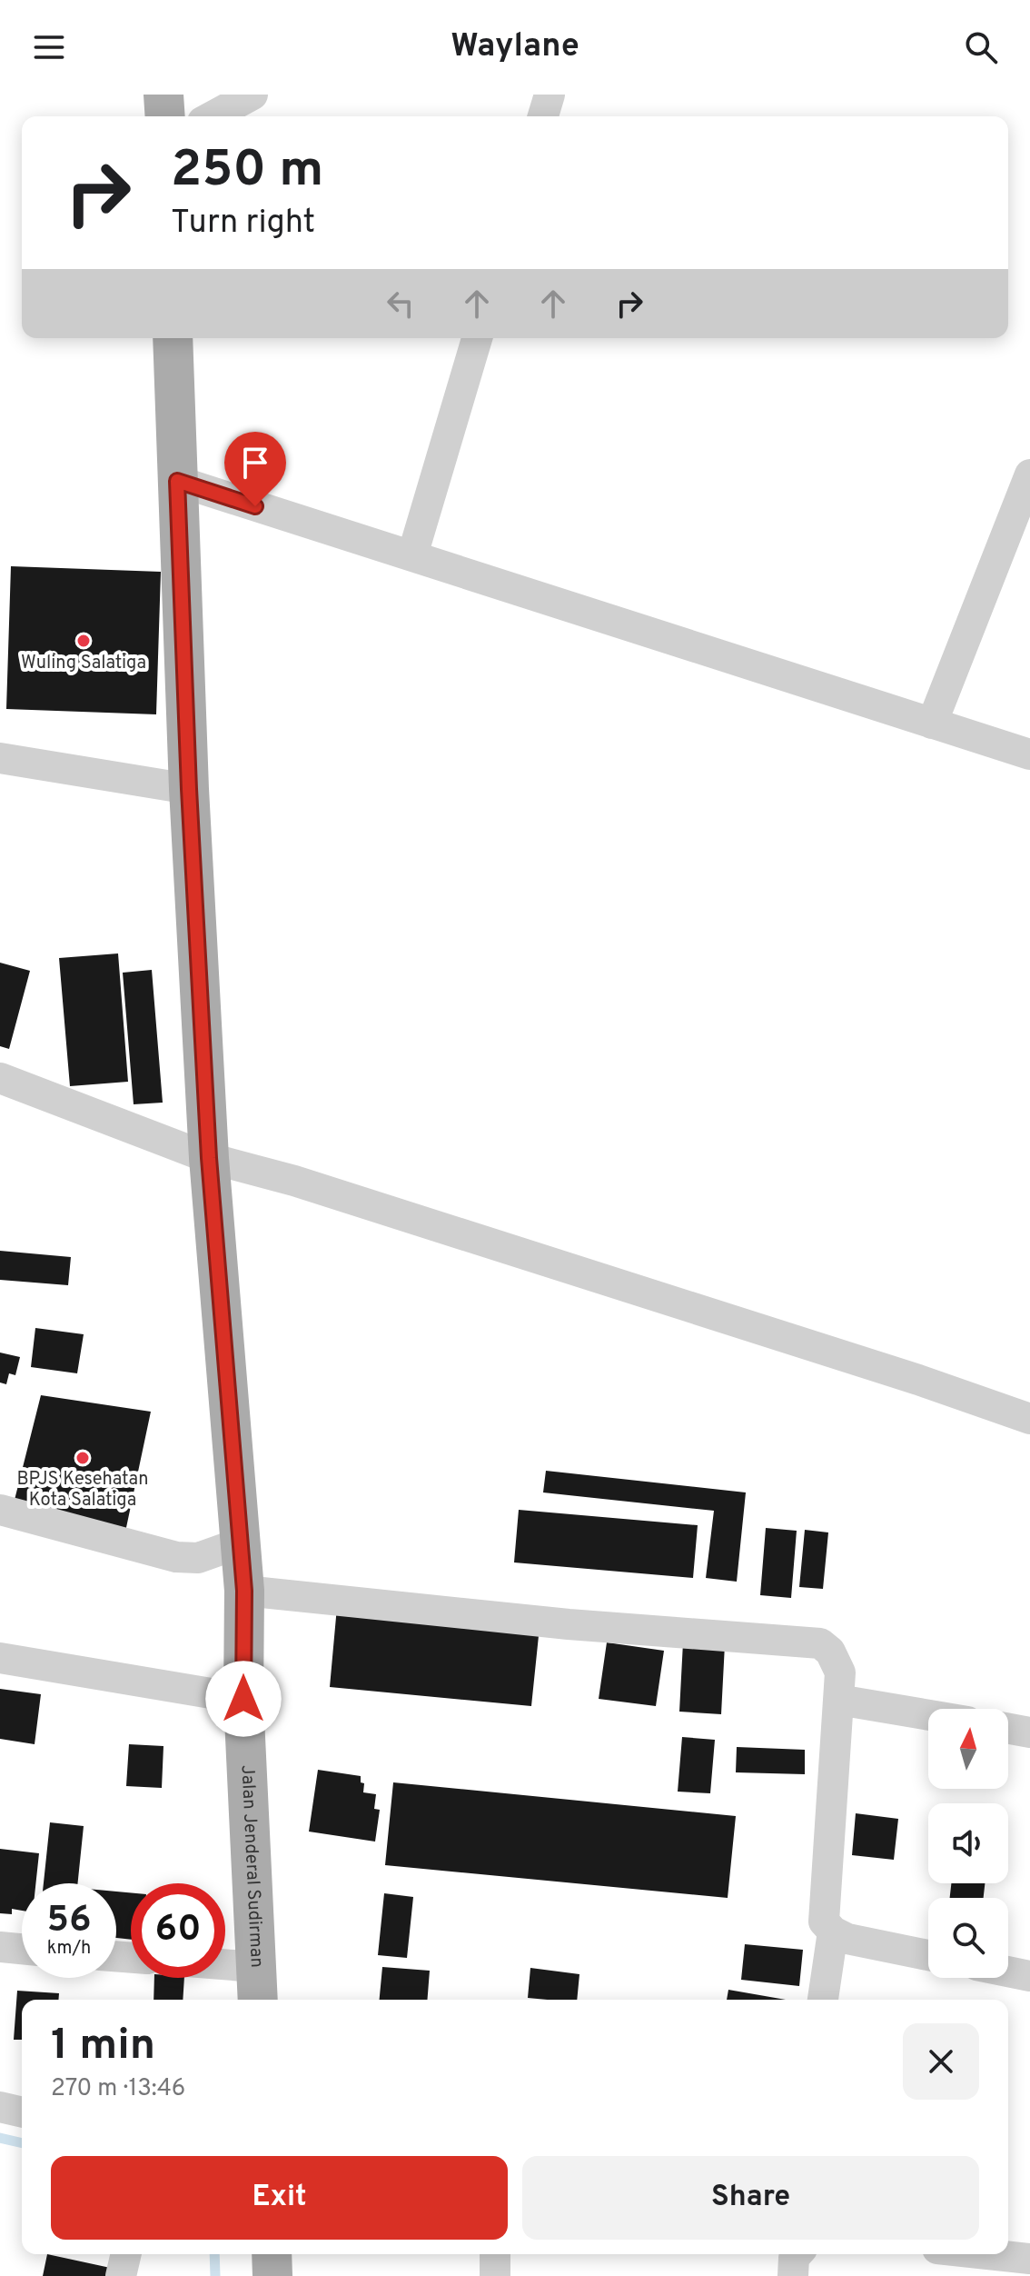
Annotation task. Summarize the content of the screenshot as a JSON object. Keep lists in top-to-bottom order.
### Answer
{
  "streets": {
    "main road": ["Jalan Jenderal Sudirman"]
  },
  "places": ["Wuling Salatiga", "BPJS Kesehatan Kota Salatiga"],
  "north": "top",
  "page": {
    "header": "Waylane",
    "turn": ["250 m", "Turn right"],
    "speed": "56 km/h",
    "limit": "60",
    "heading": ["1 min", "270 m · 13:46"],
    "buttons": ["Exit", "Share"]
  }
}
